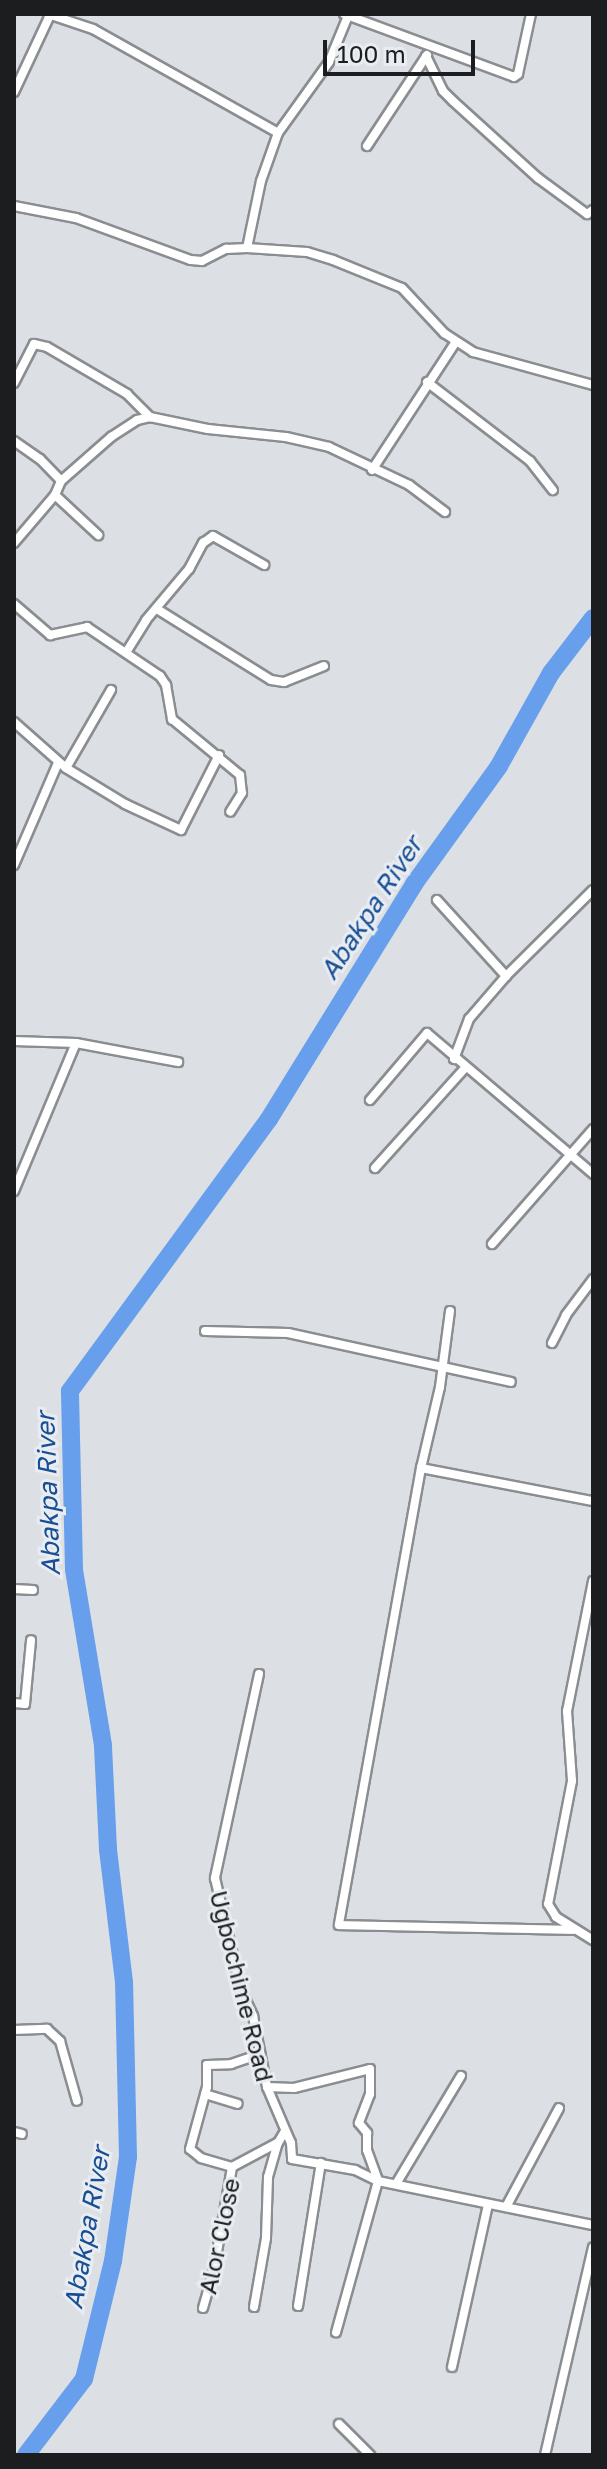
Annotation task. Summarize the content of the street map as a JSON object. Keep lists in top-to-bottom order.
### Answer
{
  "streets": {
    "street": ["Ugbochime Road", "Alor Close"]
  },
  "water": ["Abakpa River"],
  "scale_bar": "100 m"
}
